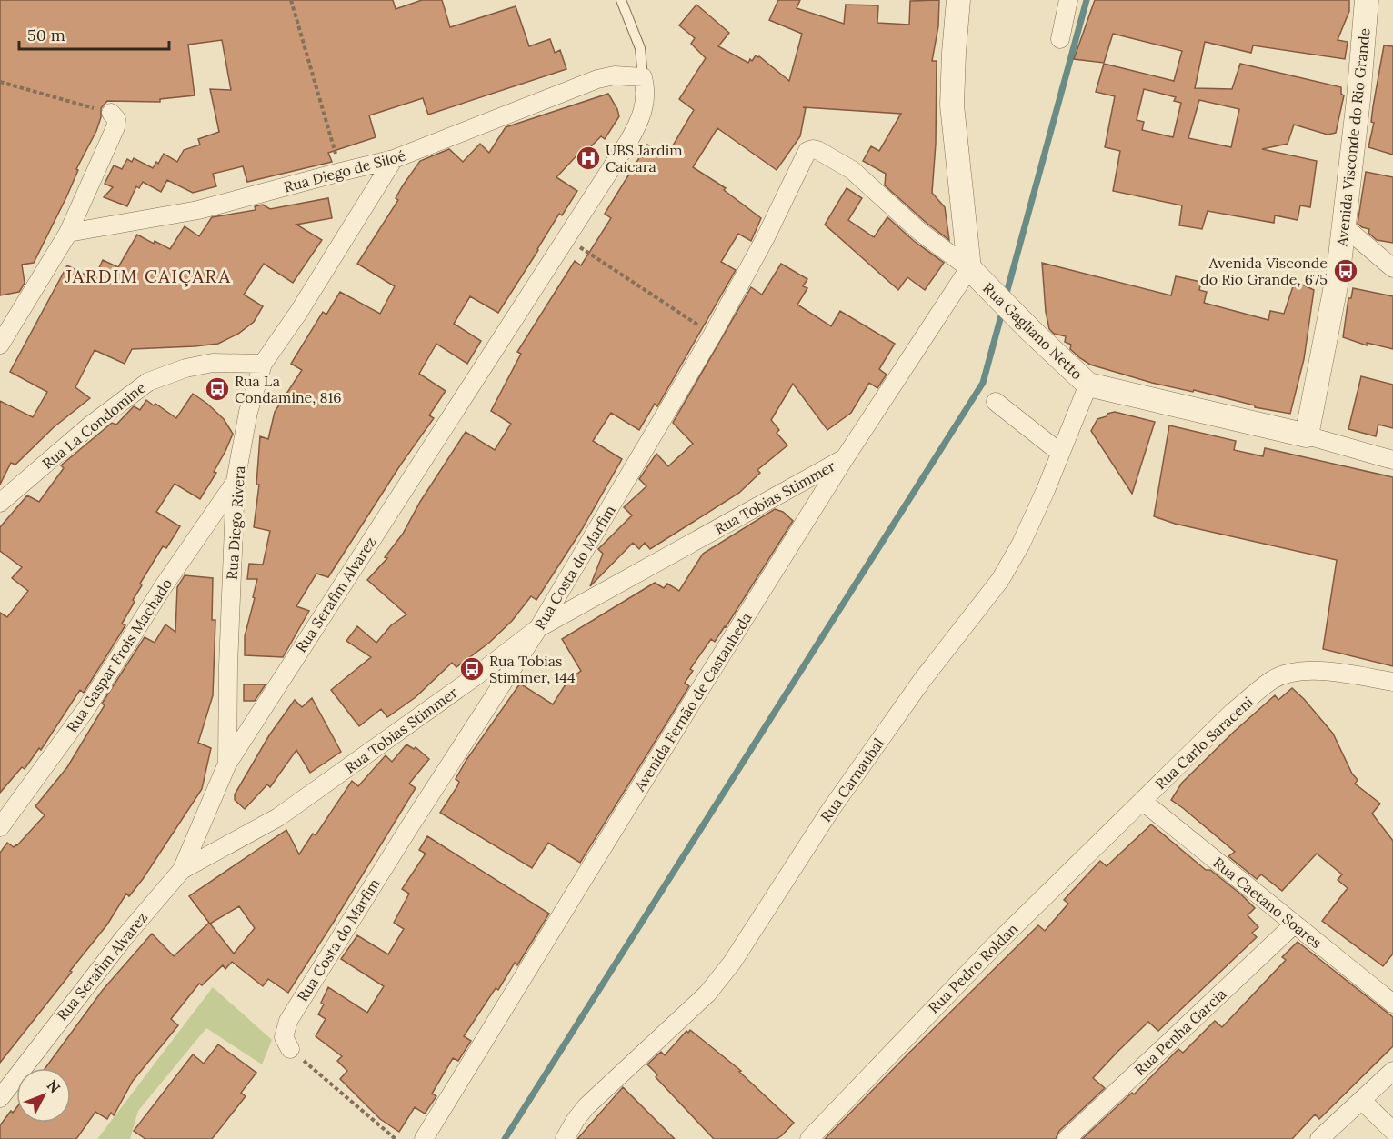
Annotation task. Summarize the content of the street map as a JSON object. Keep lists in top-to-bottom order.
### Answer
{
  "streets": {
    "street": [
      "Avenida Visconde do Rio Grande",
      "Rua Diego de Siloé",
      "Rua Gagliano Netto",
      "Rua La Condomine",
      "Rua Tobias Stimmer",
      "Rua Diego Rivera",
      "Rua Costa do Marfim",
      "Rua Serafim Alvarez",
      "Rua Gaspar Frois Machado",
      "Avenida Fernão de Castanheda",
      "Rua Carlo Saraceni",
      "Rua Carnaubal",
      "Rua Caetano Soares",
      "Rua Pedro Roldan",
      "Rua Penha Garcia"
    ]
  },
  "crossings": [
    ["Avenida Visconde do Rio Grande", "Rua Gagliano Netto"],
    ["Rua Diego de Siloé", "Rua Diego Rivera"],
    ["Rua Diego de Siloé", "Rua Serafim Alvarez"],
    ["Rua Gagliano Netto", "Rua Costa do Marfim"],
    ["Rua Gagliano Netto", "Avenida Fernão de Castanheda"],
    ["Rua Gagliano Netto", "Rua Carnaubal"],
    ["Rua La Condomine", "Rua Diego Rivera"],
    ["Rua Tobias Stimmer", "Rua Costa do Marfim"],
    ["Rua Tobias Stimmer", "Rua Serafim Alvarez"],
    ["Rua Tobias Stimmer", "Avenida Fernão de Castanheda"],
    ["Rua Diego Rivera", "Rua Serafim Alvarez"],
    ["Rua Diego Rivera", "Rua Gaspar Frois Machado"],
    ["Rua Costa do Marfim", "Avenida Fernão de Castanheda"],
    ["Rua Carlo Saraceni", "Rua Caetano Soares"],
    ["Rua Carlo Saraceni", "Rua Pedro Roldan"],
    ["Rua Caetano Soares", "Rua Pedro Roldan"],
    ["Rua Caetano Soares", "Rua Penha Garcia"]
  ],
  "districts": ["JARDIM CAIÇARA"],
  "places": {
    "hospital": ["UBS Jardim Caicara"],
    "bus stop": ["Avenida Visconde do Rio Grande, 675", "Rua La Condamine, 816", "Rua Tobias Stimmer, 144"]
  },
  "scale_bar": "50 m",
  "north": "top right"
}
